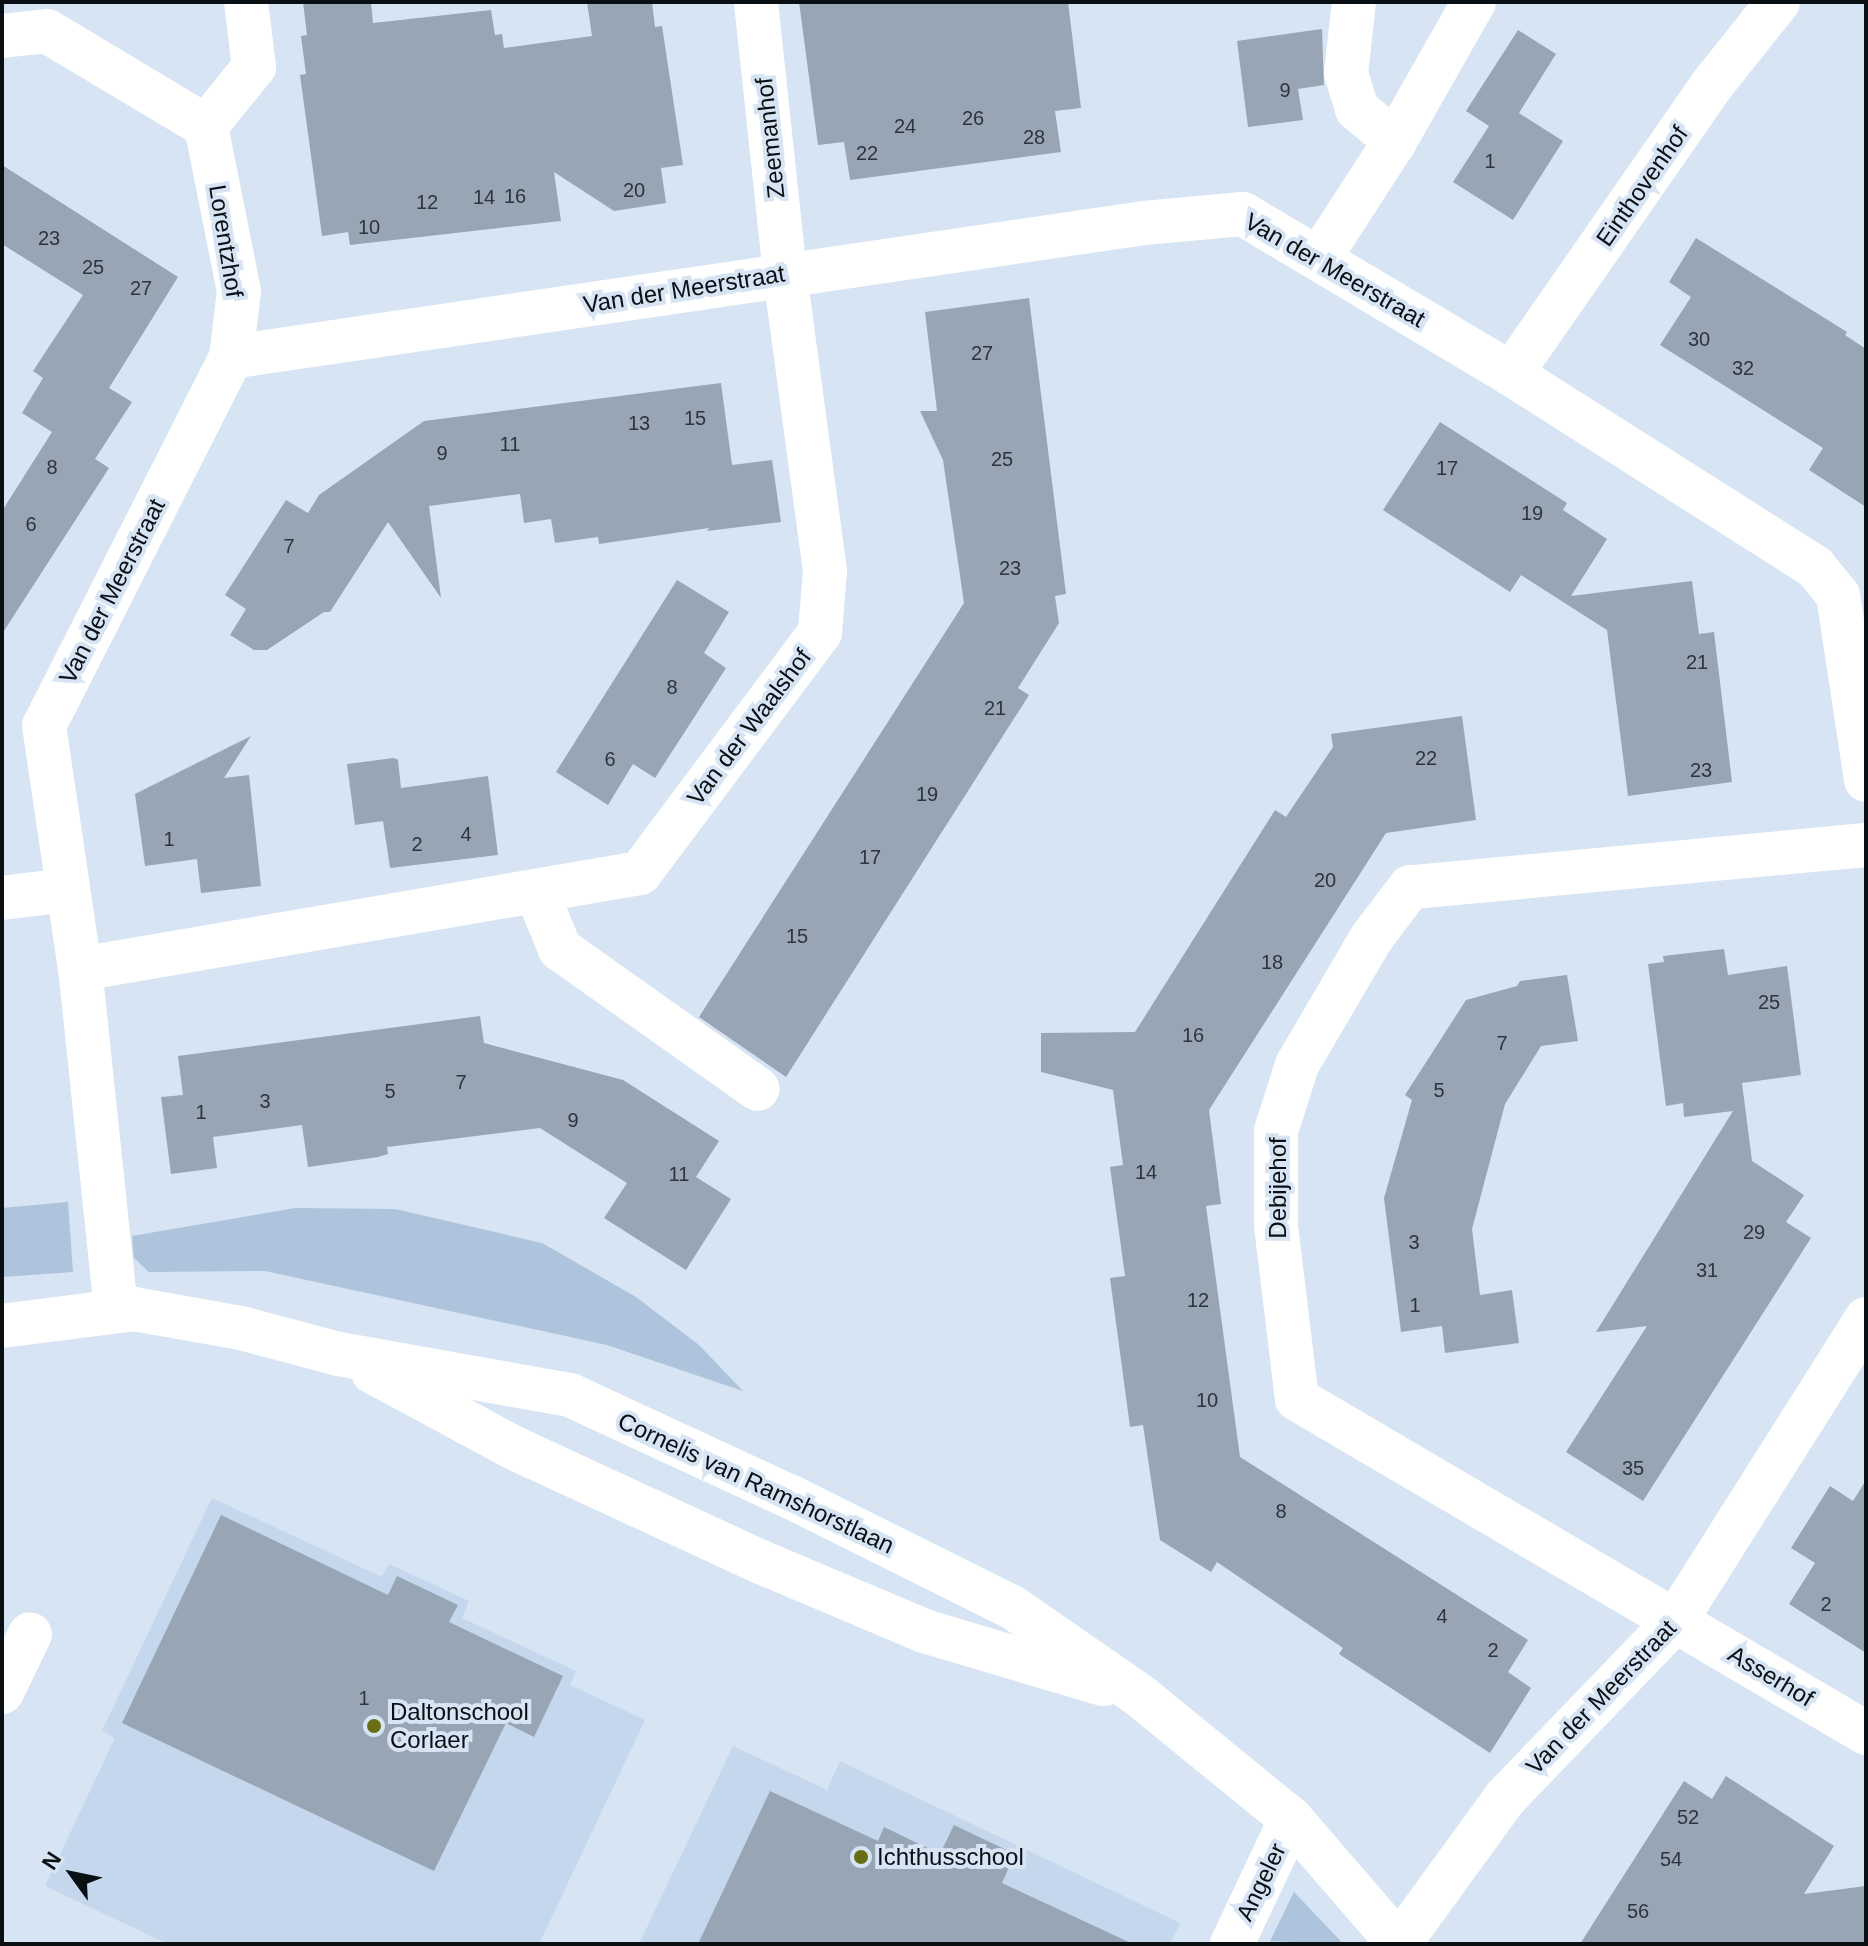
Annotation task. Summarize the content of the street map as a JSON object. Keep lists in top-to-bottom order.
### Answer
{
  "streets": {
    "street": [
      "Zeemanhof",
      "Einthovenhof",
      "Lorentzhof",
      "Van der Meerstraat",
      "Van der Waalshof",
      "Debijehof",
      "Cornelis van Ramshorstlaan",
      "Asserhof",
      "Angeler"
    ]
  },
  "crossings": [
    ["Zeemanhof", "Van der Meerstraat"],
    ["Zeemanhof", "Van der Waalshof"],
    ["Einthovenhof", "Van der Meerstraat"],
    ["Lorentzhof", "Van der Meerstraat"],
    ["Van der Meerstraat", "Van der Waalshof"],
    ["Van der Meerstraat", "Debijehof"],
    ["Van der Meerstraat", "Cornelis van Ramshorstlaan"],
    ["Van der Meerstraat", "Asserhof"],
    ["Debijehof", "Asserhof"],
    ["Cornelis van Ramshorstlaan", "Angeler"]
  ],
  "places": ["Daltonschool Corlaer", "Ichthusschool"],
  "house_numbers": [
    "9",
    "26",
    "24",
    "28",
    "22",
    "1",
    "20",
    "16",
    "14",
    "12",
    "10",
    "23",
    "25",
    "27",
    "30",
    "27",
    "32",
    "15",
    "13",
    "11",
    "9",
    "25",
    "8",
    "17",
    "19",
    "6",
    "7",
    "23",
    "21",
    "8",
    "21",
    "22",
    "6",
    "23",
    "19",
    "4",
    "1",
    "2",
    "17",
    "20",
    "15",
    "18",
    "25",
    "16",
    "7",
    "7",
    "5",
    "5",
    "3",
    "1",
    "9",
    "14",
    "11",
    "29",
    "3",
    "31",
    "12",
    "1",
    "10",
    "35",
    "8",
    "2",
    "4",
    "2",
    "1",
    "52",
    "54",
    "56"
  ],
  "north": "top left"
}
